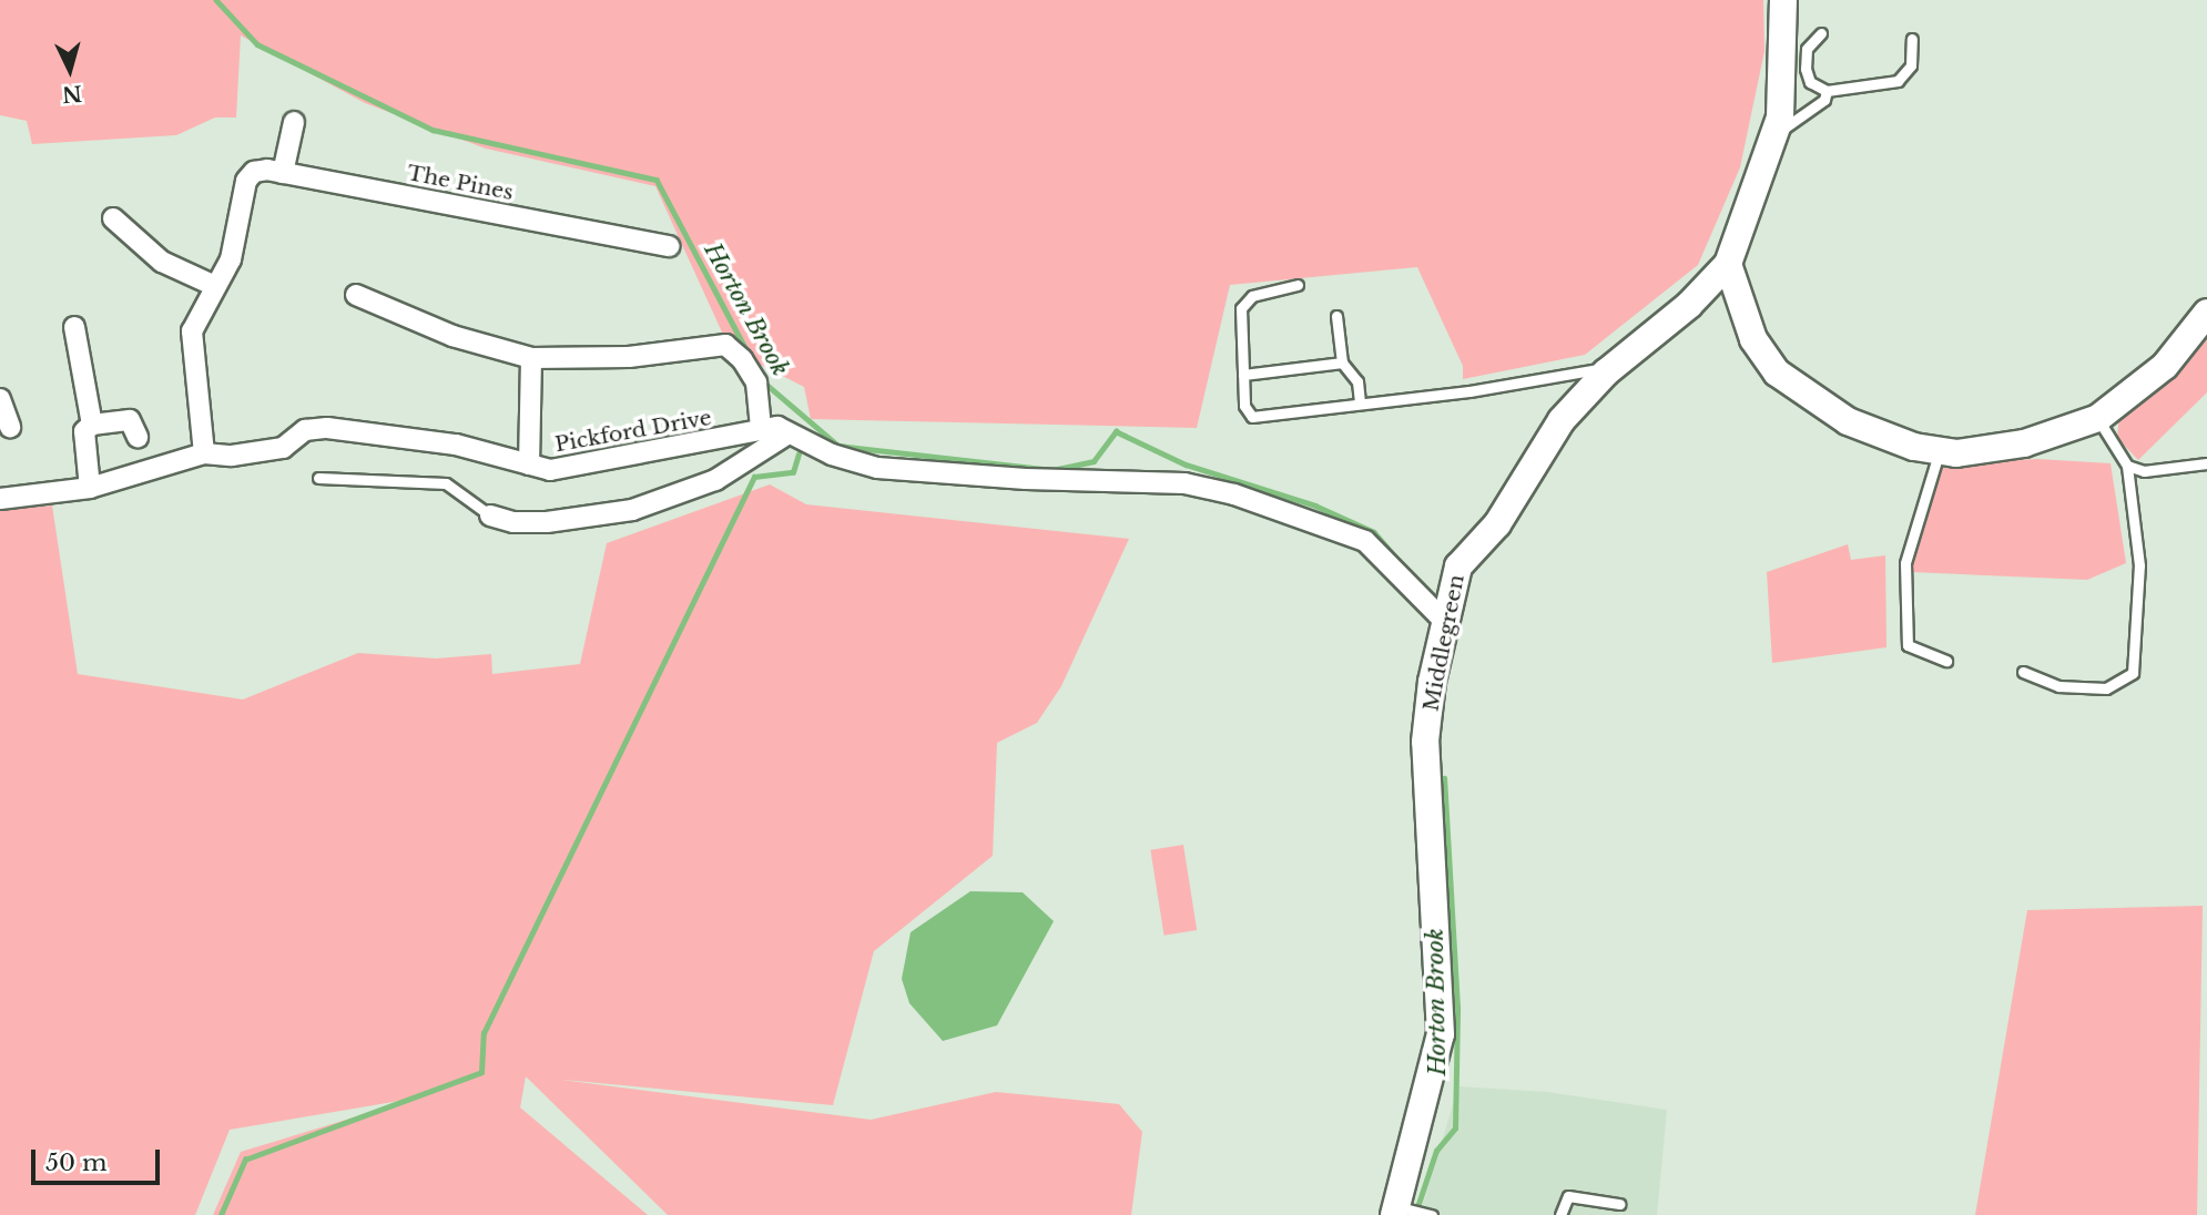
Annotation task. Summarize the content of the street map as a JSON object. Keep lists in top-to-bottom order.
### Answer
{
  "streets": {
    "street": ["The Pines", "Pickford Drive", "Middlegreen"]
  },
  "water": ["Horton Brook"],
  "scale_bar": "50 m",
  "north": "bottom"
}
